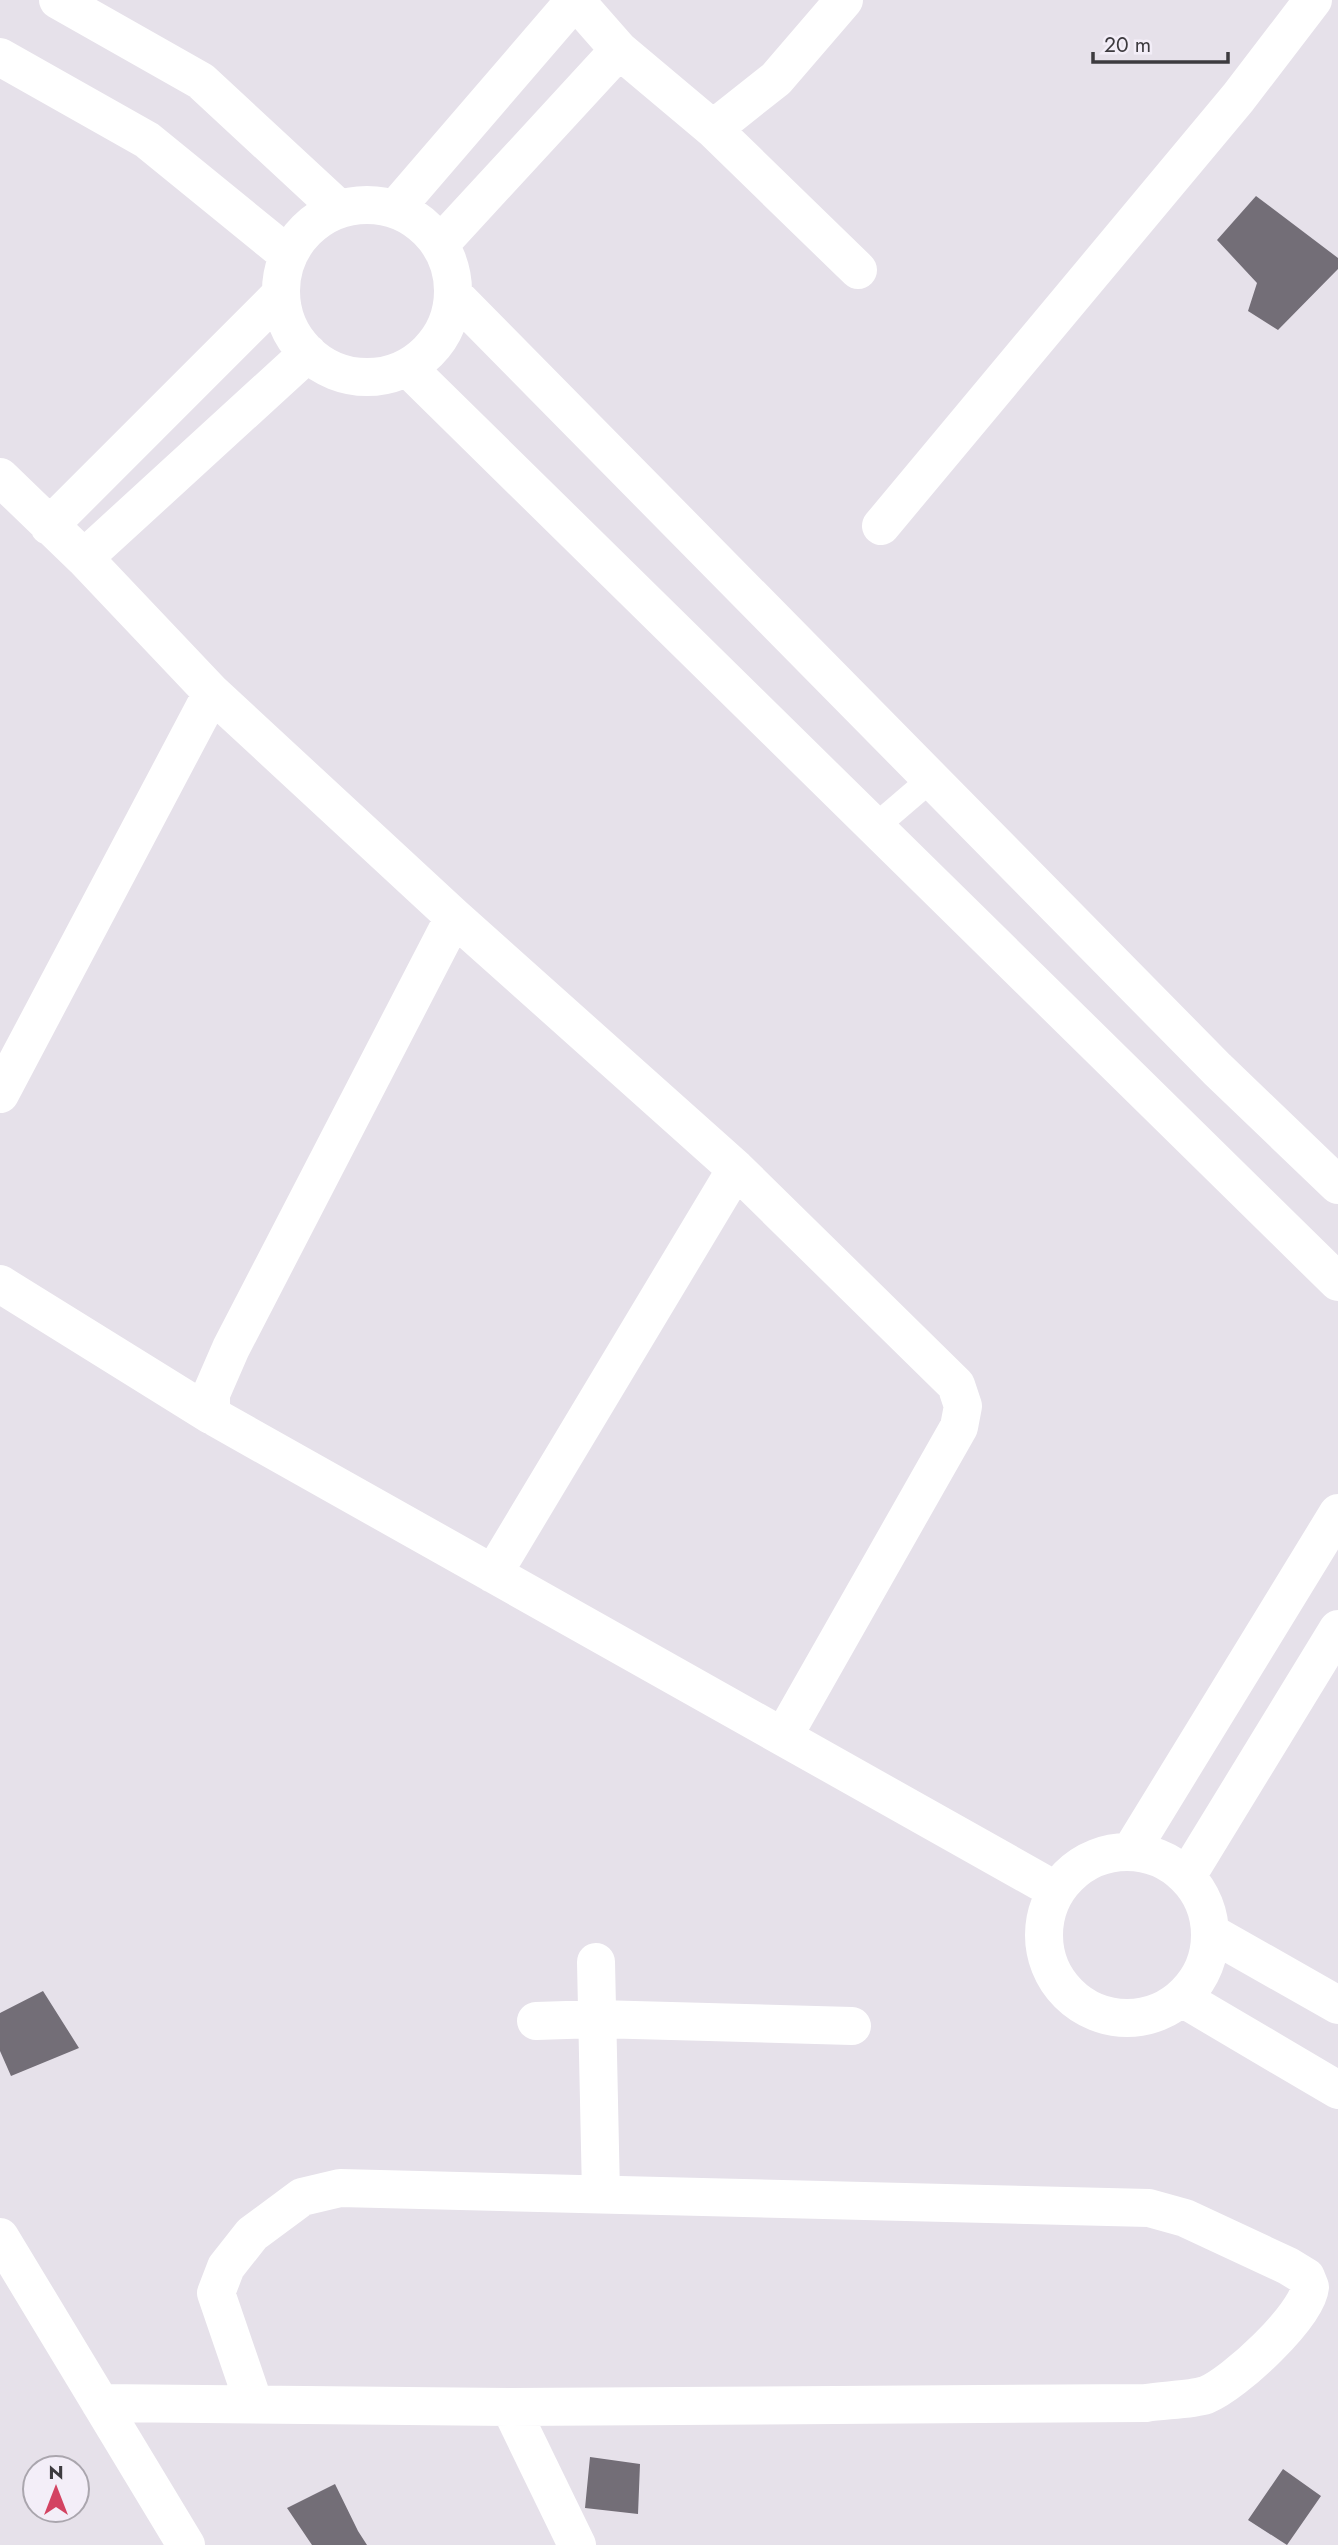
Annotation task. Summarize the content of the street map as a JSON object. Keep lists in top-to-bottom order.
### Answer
{
  "scale_bar": "20 m",
  "north": "top"
}
